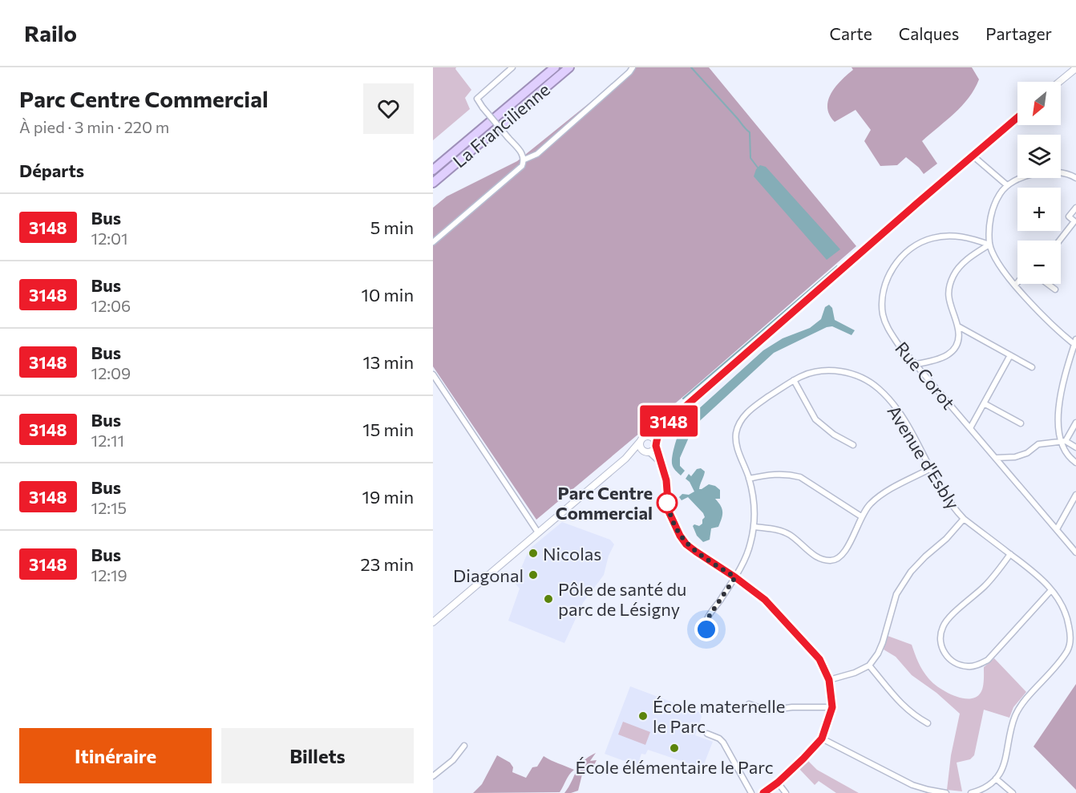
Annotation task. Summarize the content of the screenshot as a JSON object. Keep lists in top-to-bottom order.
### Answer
{
  "streets": {
    "highway": ["La Francilienne"],
    "street": ["Rue Corot", "Avenue d'Esbly"]
  },
  "places": [
    "Parc Centre Commercial",
    "Nicolas",
    "Diagonal",
    "Pôle de santé du parc de Lésigny",
    "École maternelle le Parc",
    "École élémentaire le Parc"
  ],
  "lines": ["bus line 3148"],
  "north": "bottom left",
  "page": {
    "header": "Railo",
    "nav": ["Carte", "Calques", "Partager"],
    "heading": [
      ["Parc Centre Commercial", "À pied · 3 min · 220 m"],
      "Départs"
    ],
    "on_map": "3148",
    "map_buttons": ["+", "−"],
    "list": [
      {
        "mark": "3148",
        "name": "Bus",
        "note": "12:01",
        "value": "5 min"
      },
      {
        "mark": "3148",
        "name": "Bus",
        "note": "12:06",
        "value": "10 min"
      },
      {
        "mark": "3148",
        "name": "Bus",
        "note": "12:09",
        "value": "13 min"
      },
      {
        "mark": "3148",
        "name": "Bus",
        "note": "12:11",
        "value": "15 min"
      },
      {
        "mark": "3148",
        "name": "Bus",
        "note": "12:15",
        "value": "19 min"
      },
      {
        "mark": "3148",
        "name": "Bus",
        "note": "12:19",
        "value": "23 min"
      }
    ],
    "buttons": ["Itinéraire", "Billets"]
  }
}
